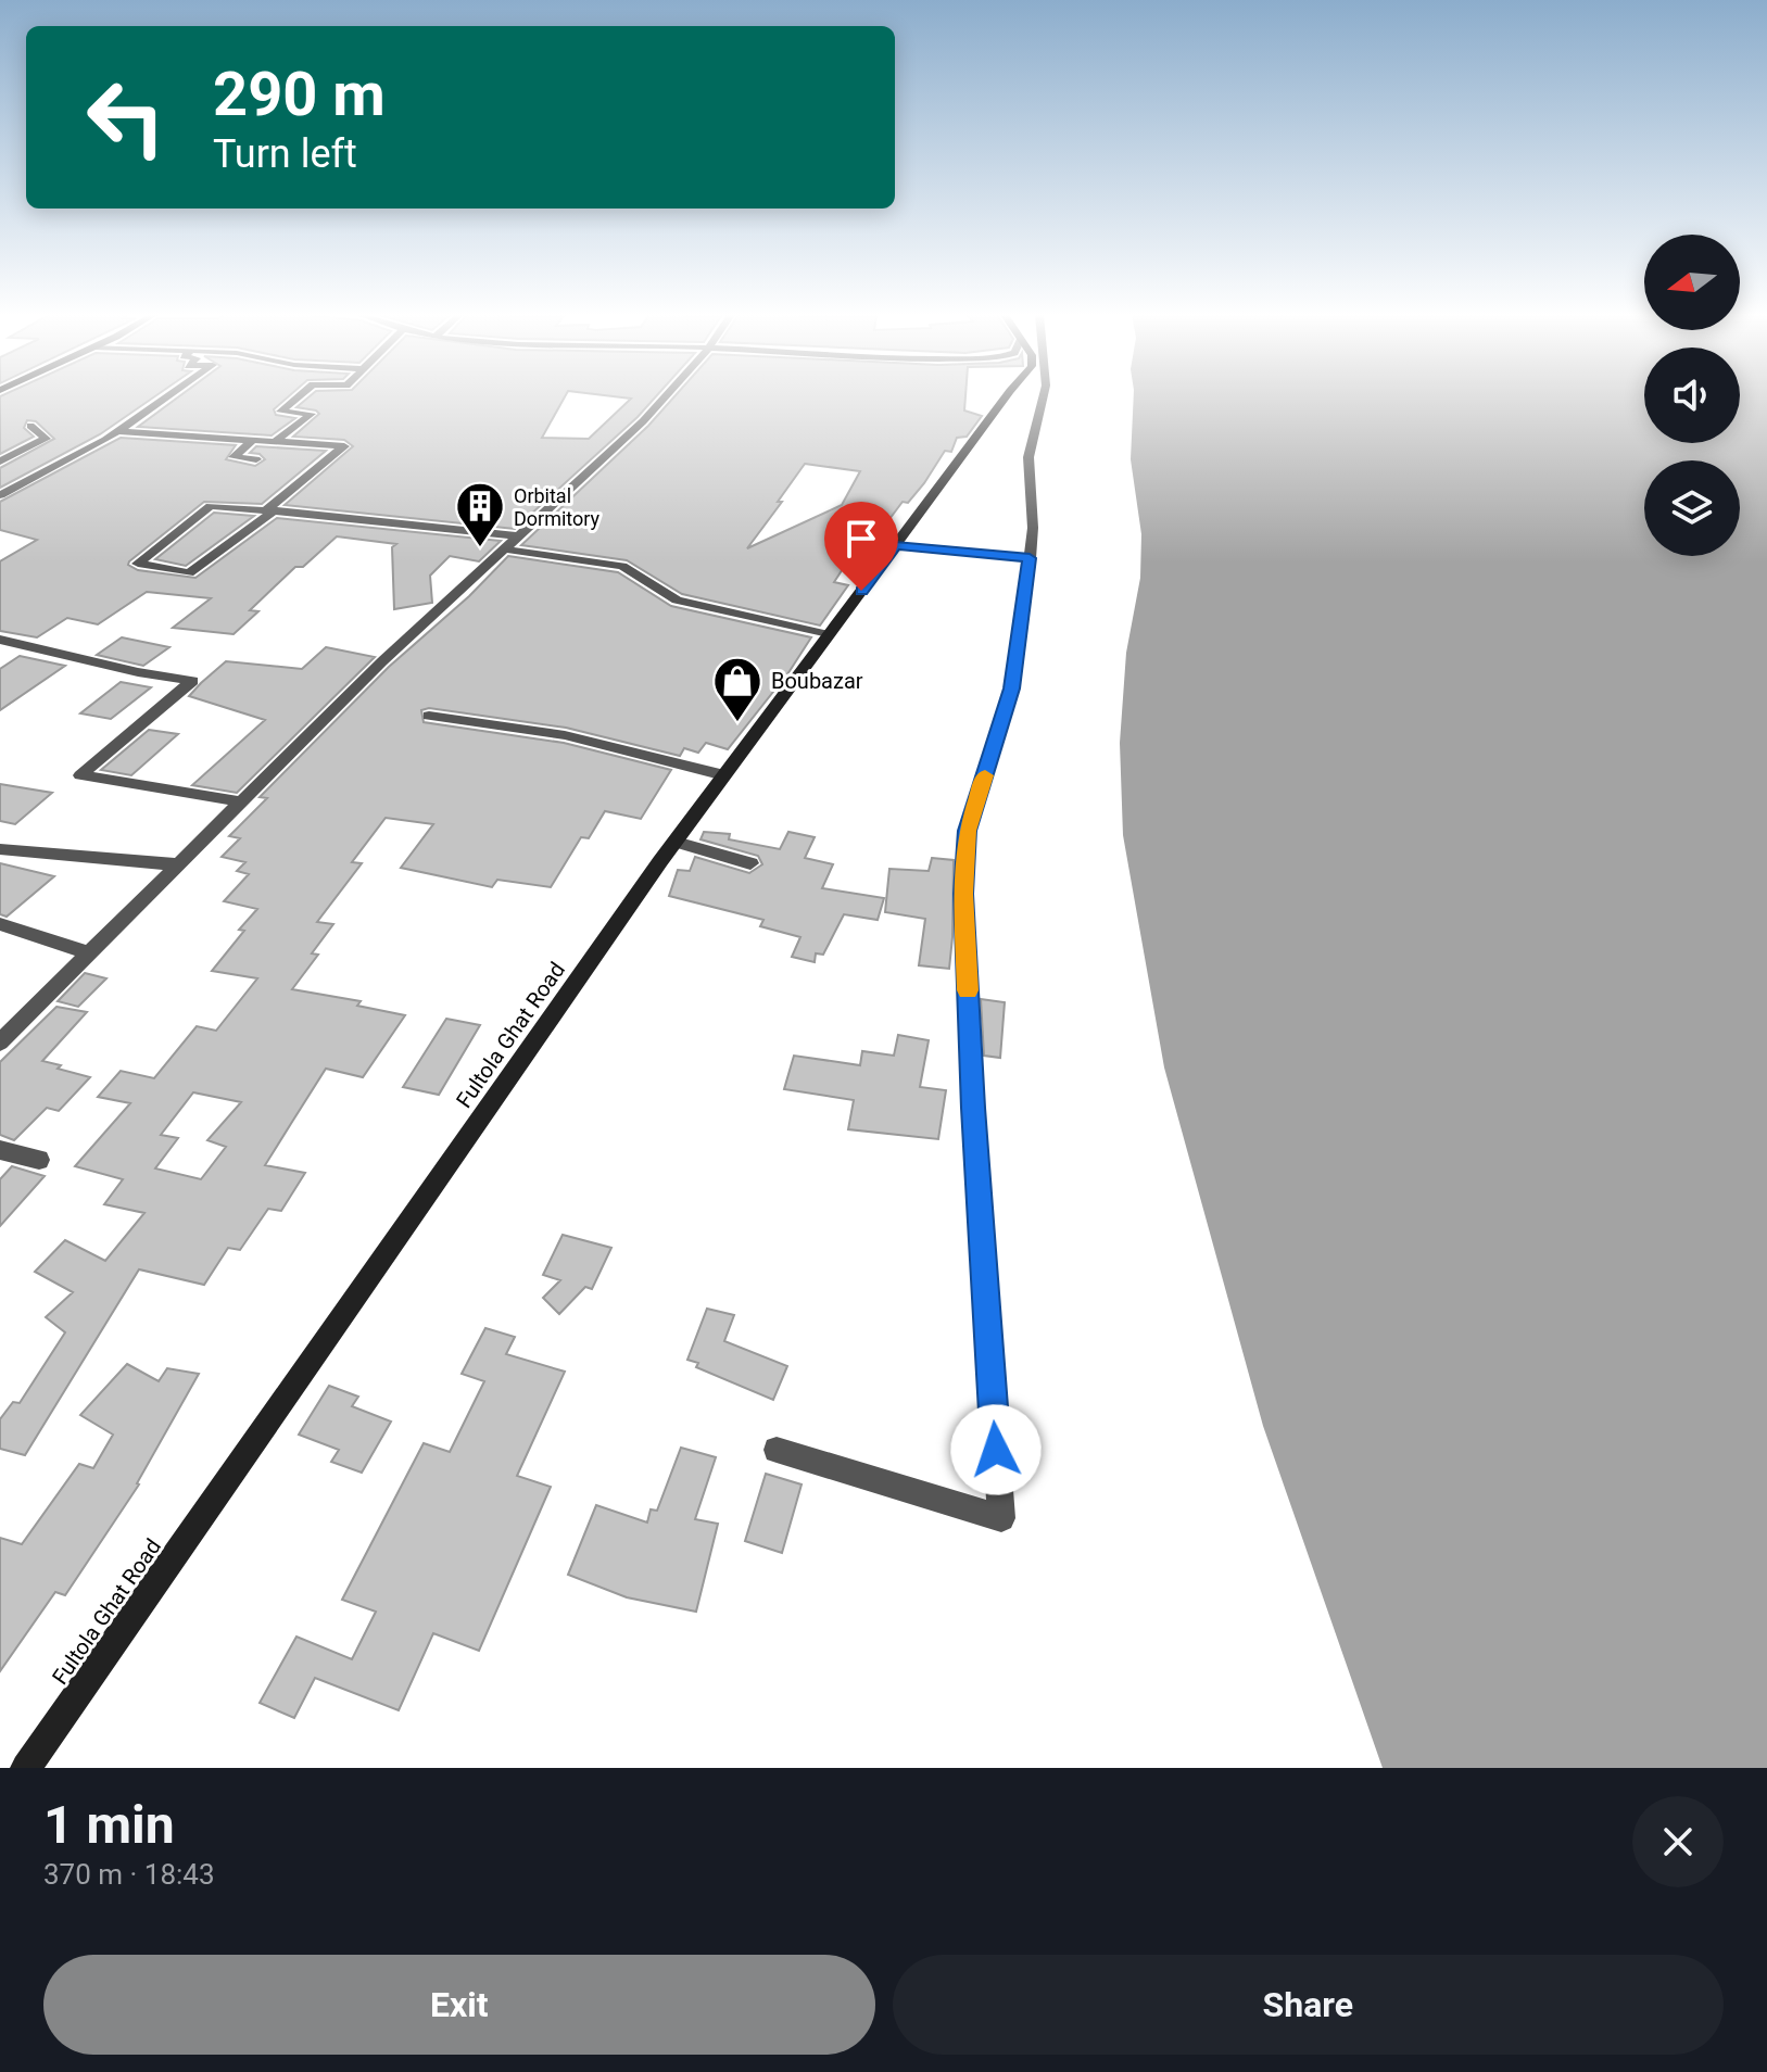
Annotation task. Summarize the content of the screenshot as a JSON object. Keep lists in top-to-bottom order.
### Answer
{
  "streets": {
    "street": ["Fultola Ghat Road"]
  },
  "places": {
    "building": ["Orbital Dormitory"],
    "shop": ["Boubazar"]
  },
  "north": "left",
  "page": {
    "turn": ["290 m", "Turn left"],
    "heading": ["1 min", "370 m · 18:43"],
    "buttons": ["Exit", "Share"]
  }
}
